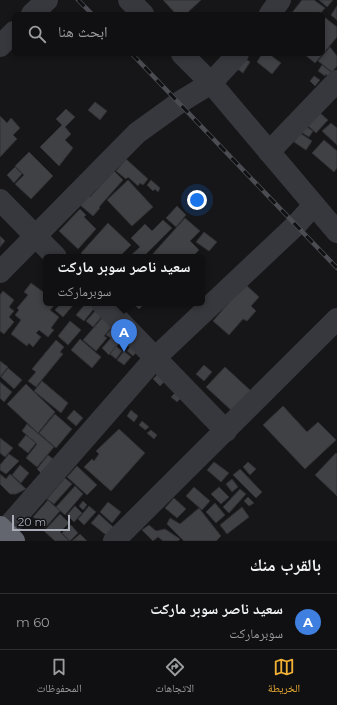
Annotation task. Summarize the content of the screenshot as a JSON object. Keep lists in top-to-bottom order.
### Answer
{
  "scale_bar": "20 m",
  "page": {
    "search": "ابحث هنا",
    "popup": ["سعيد ناصر سوبر ماركت", "سوبرماركت"],
    "pins": "A",
    "scale": "20 m",
    "heading": "بالقرب منك",
    "list": [
      {
        "mark": "A",
        "name": "سعيد ناصر سوبر ماركت",
        "note": "سوبرماركت",
        "value": "60 m"
      }
    ],
    "nav": ["الخريطة", "الاتجاهات", "المحفوظات"]
  }
}
